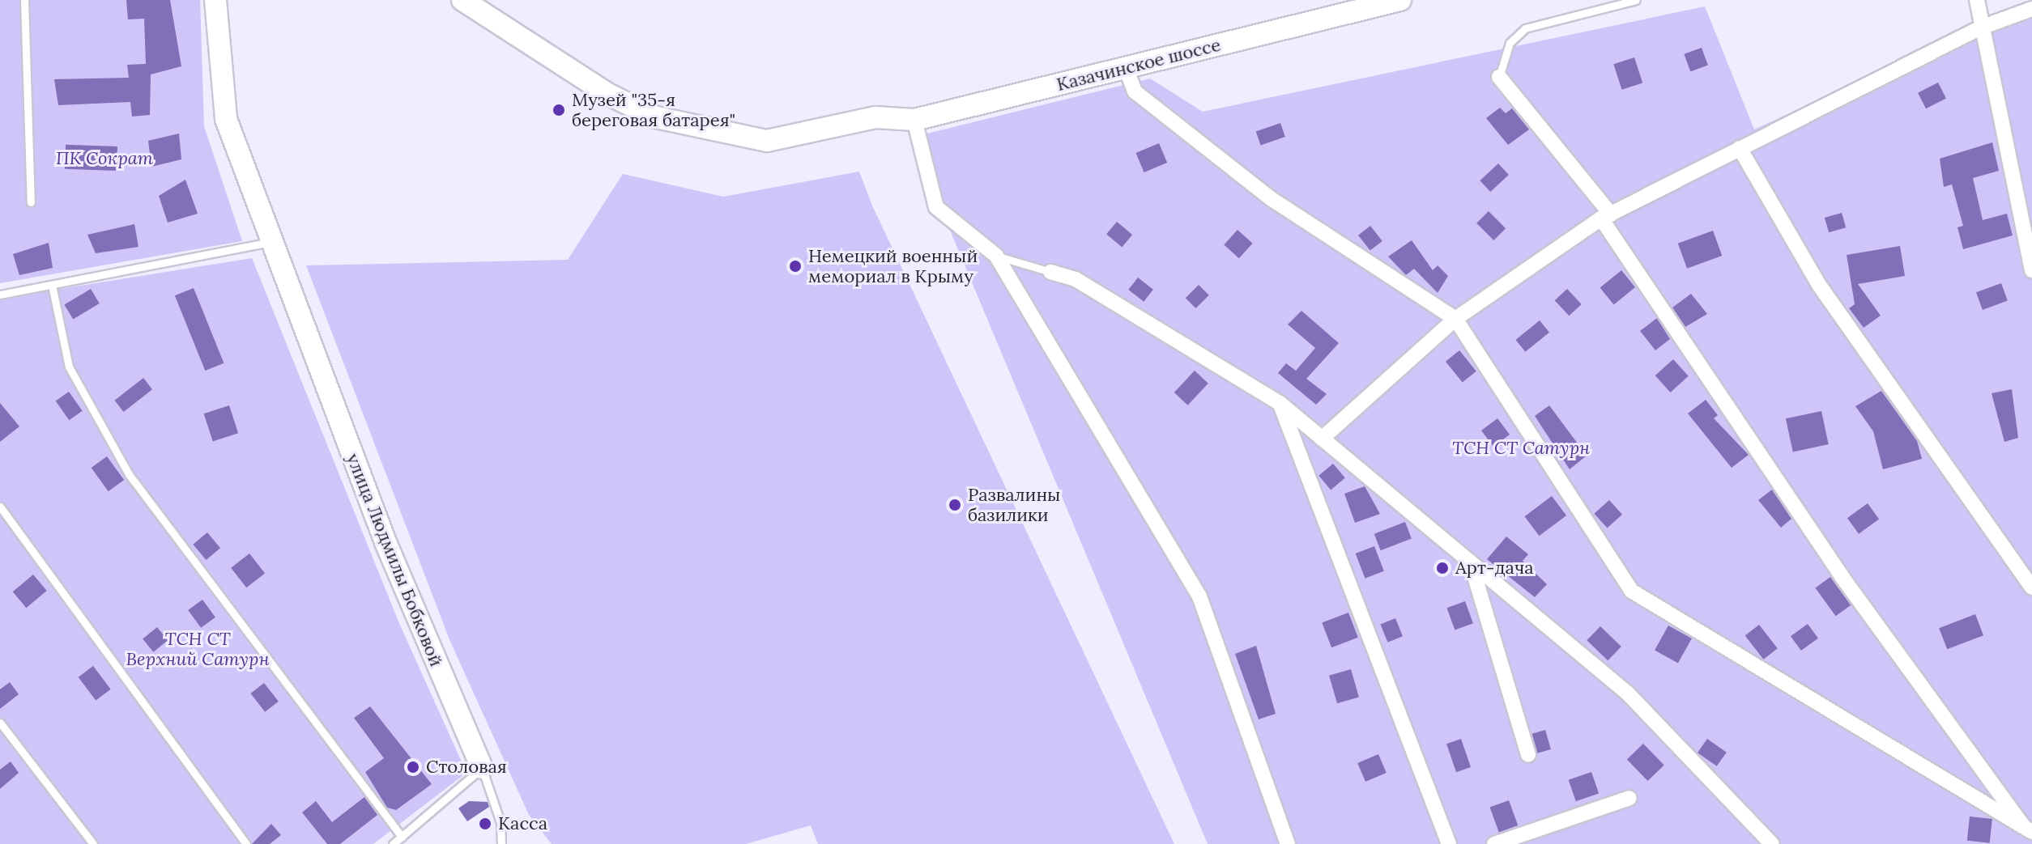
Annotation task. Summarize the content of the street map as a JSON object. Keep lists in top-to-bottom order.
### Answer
{
  "streets": {
    "main road": ["Казачинское шоссе", "улица Людмилы Бобковой"]
  },
  "parks": ["ПК Сократ", "ТСН СТ Сатурн", "ТСН СТ Верхний Сатурн"],
  "places": [
    "Музей \"35-я береговая батарея\"",
    "Немецкий военный мемориал в Крыму",
    "Развалины базилики",
    "Арт-дача",
    "Столовая",
    "Касса"
  ]
}
